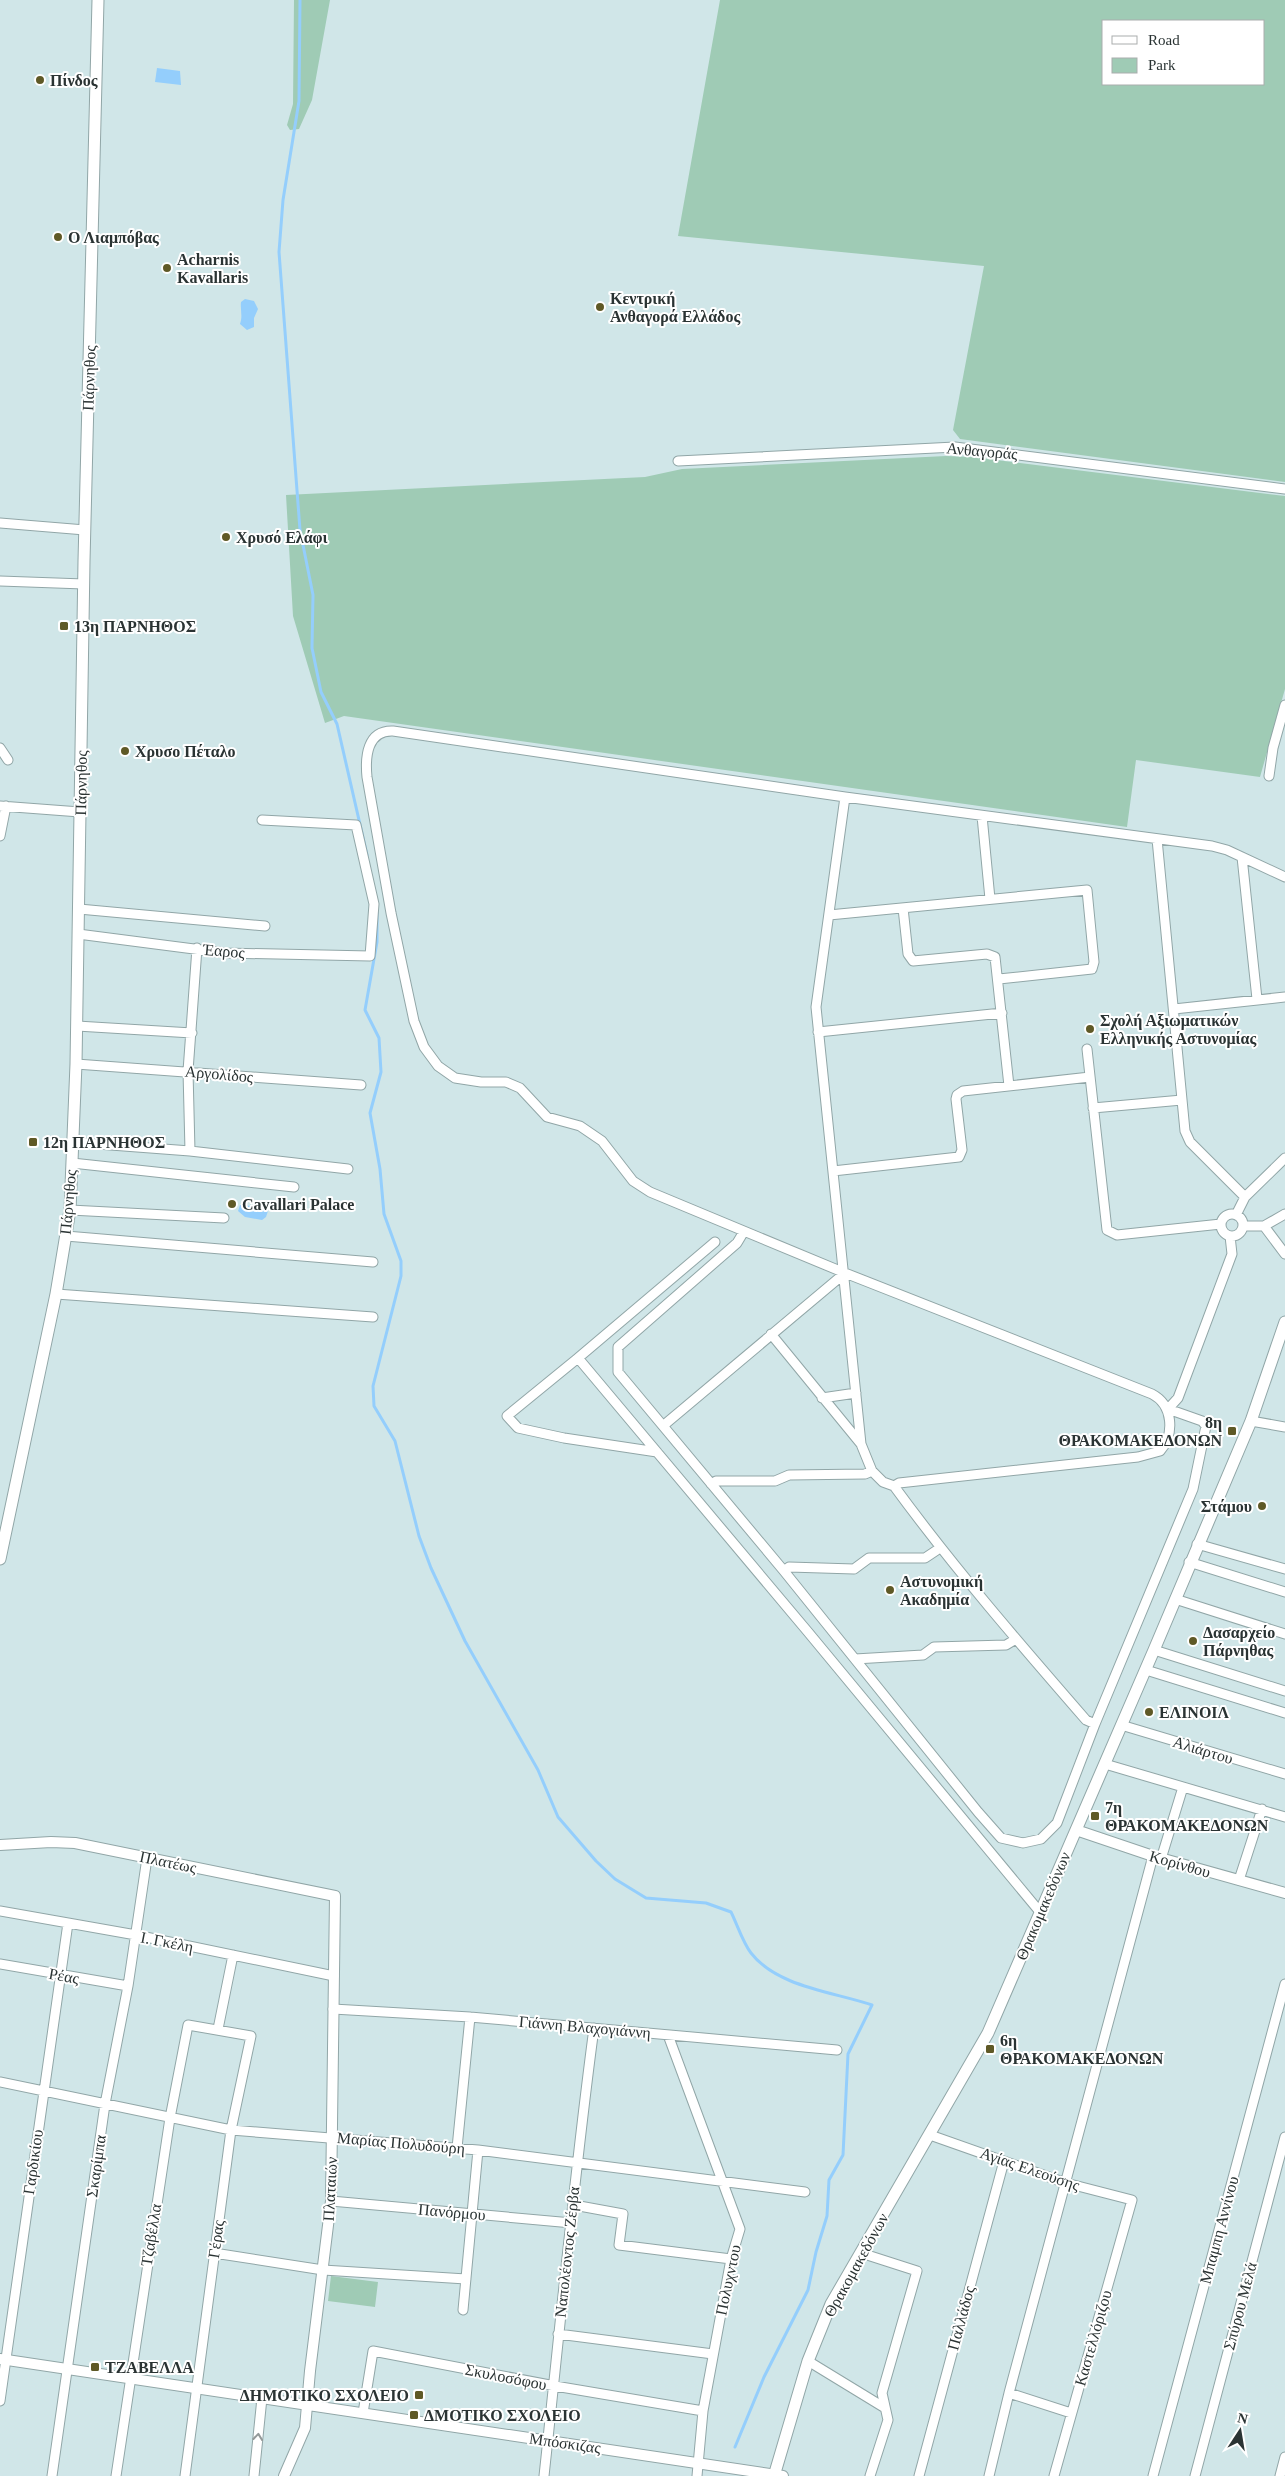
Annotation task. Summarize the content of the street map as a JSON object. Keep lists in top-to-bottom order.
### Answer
{
  "streets": {
    "main road": ["Πάρνηθος", "Θρακομακεδόνων"],
    "street": [
      "Ανθαγοράς",
      "Έαρος",
      "Αργολίδος",
      "Αλιάρτου",
      "Πλατέως",
      "Κορίνθου",
      "Ι. Γκέλη",
      "Ρέας",
      "Γιάννη Βλαχογιάννη",
      "Μαρίας Πολυδούρη",
      "Γαρδικίου",
      "Σκαρίμπα",
      "Αγίας Ελεούσης",
      "Πλαταιών",
      "Πανόρμου",
      "Μπαμπη Αννίνου",
      "Τζαβέλλα",
      "Γέρας",
      "Ναπολέοντος Ζέρβα",
      "Πολυχντου",
      "Σπύρου Μελά",
      "Παλλάδος",
      "Καστελλόριζου",
      "Σκυλοσόφου",
      "Μπόσκιζας"
    ]
  },
  "crossings": [
    ["Πάρνηθος", "Έαρος"],
    ["Πάρνηθος", "Αργολίδος"],
    ["Αλιάρτου", "Θρακομακεδόνων"],
    ["Πλατέως", "Σκαρίμπα"],
    ["Πλατέως", "Πλαταιών"],
    ["Κορίνθου", "Θρακομακεδόνων"],
    ["Θρακομακεδόνων", "Αγίας Ελεούσης"],
    ["Θρακομακεδόνων", "Μπόσκιζας"],
    ["Ι. Γκέλη", "Γαρδικίου"],
    ["Ι. Γκέλη", "Σκαρίμπα"],
    ["Ι. Γκέλη", "Πλαταιών"],
    ["Ρέας", "Γαρδικίου"],
    ["Ρέας", "Σκαρίμπα"],
    ["Γιάννη Βλαχογιάννη", "Πλαταιών"],
    ["Γιάννη Βλαχογιάννη", "Ναπολέοντος Ζέρβα"],
    ["Γιάννη Βλαχογιάννη", "Πολυχντου"],
    ["Μαρίας Πολυδούρη", "Γαρδικίου"],
    ["Μαρίας Πολυδούρη", "Σκαρίμπα"],
    ["Μαρίας Πολυδούρη", "Πλαταιών"],
    ["Μαρίας Πολυδούρη", "Τζαβέλλα"],
    ["Μαρίας Πολυδούρη", "Γέρας"],
    ["Μαρίας Πολυδούρη", "Ναπολέοντος Ζέρβα"],
    ["Μαρίας Πολυδούρη", "Πολυχντου"],
    ["Γαρδικίου", "Μπόσκιζας"],
    ["Σκαρίμπα", "Μπόσκιζας"],
    ["Αγίας Ελεούσης", "Παλλάδος"],
    ["Αγίας Ελεούσης", "Καστελλόριζου"],
    ["Πλαταιών", "Πανόρμου"],
    ["Πλαταιών", "Μπόσκιζας"],
    ["Πανόρμου", "Ναπολέοντος Ζέρβα"],
    ["Τζαβέλλα", "Γέρας"],
    ["Τζαβέλλα", "Μπόσκιζας"],
    ["Γέρας", "Μπόσκιζας"],
    ["Ναπολέοντος Ζέρβα", "Σκυλοσόφου"],
    ["Ναπολέοντος Ζέρβα", "Μπόσκιζας"],
    ["Πολυχντου", "Σκυλοσόφου"],
    ["Πολυχντου", "Μπόσκιζας"],
    ["Σκυλοσόφου", "Μπόσκιζας"]
  ],
  "places": {
    "other": [
      "Πίνδος",
      "Ο Λιαμπόβας",
      "Acharnis Kavallaris",
      "Κεντρική Ανθαγορά Ελλάδος",
      "Χρυσό Ελάφι",
      "Χρυσο Πέταλο",
      "Σχολή Αξιωματικών Ελληνικής Αστυνομίας",
      "Cavallari Palace",
      "Στάμου",
      "Αστυνομική Ακαδημία",
      "Δασαρχείο Πάρνηθας",
      "ΕΛΙΝΟΙΛ"
    ],
    "transit": [
      "13η ΠΑΡΝΗΘΟΣ",
      "12η ΠΑΡΝΗΘΟΣ",
      "8η ΘΡΑΚΟΜΑΚΕΔΟΝΩΝ",
      "7η ΘΡΑΚΟΜΑΚΕΔΟΝΩΝ",
      "6η ΘΡΑΚΟΜΑΚΕΔΟΝΩΝ",
      "ΤΖΑΒΕΛΛΑ",
      "ΔΗΜΟΤΙΚΟ ΣΧΟΛΕΙΟ",
      "ΔΜΟΤΙΚΟ ΣΧΟΛΕΙΟ"
    ]
  },
  "legend": ["Road", "Park"],
  "north": "top"
}
